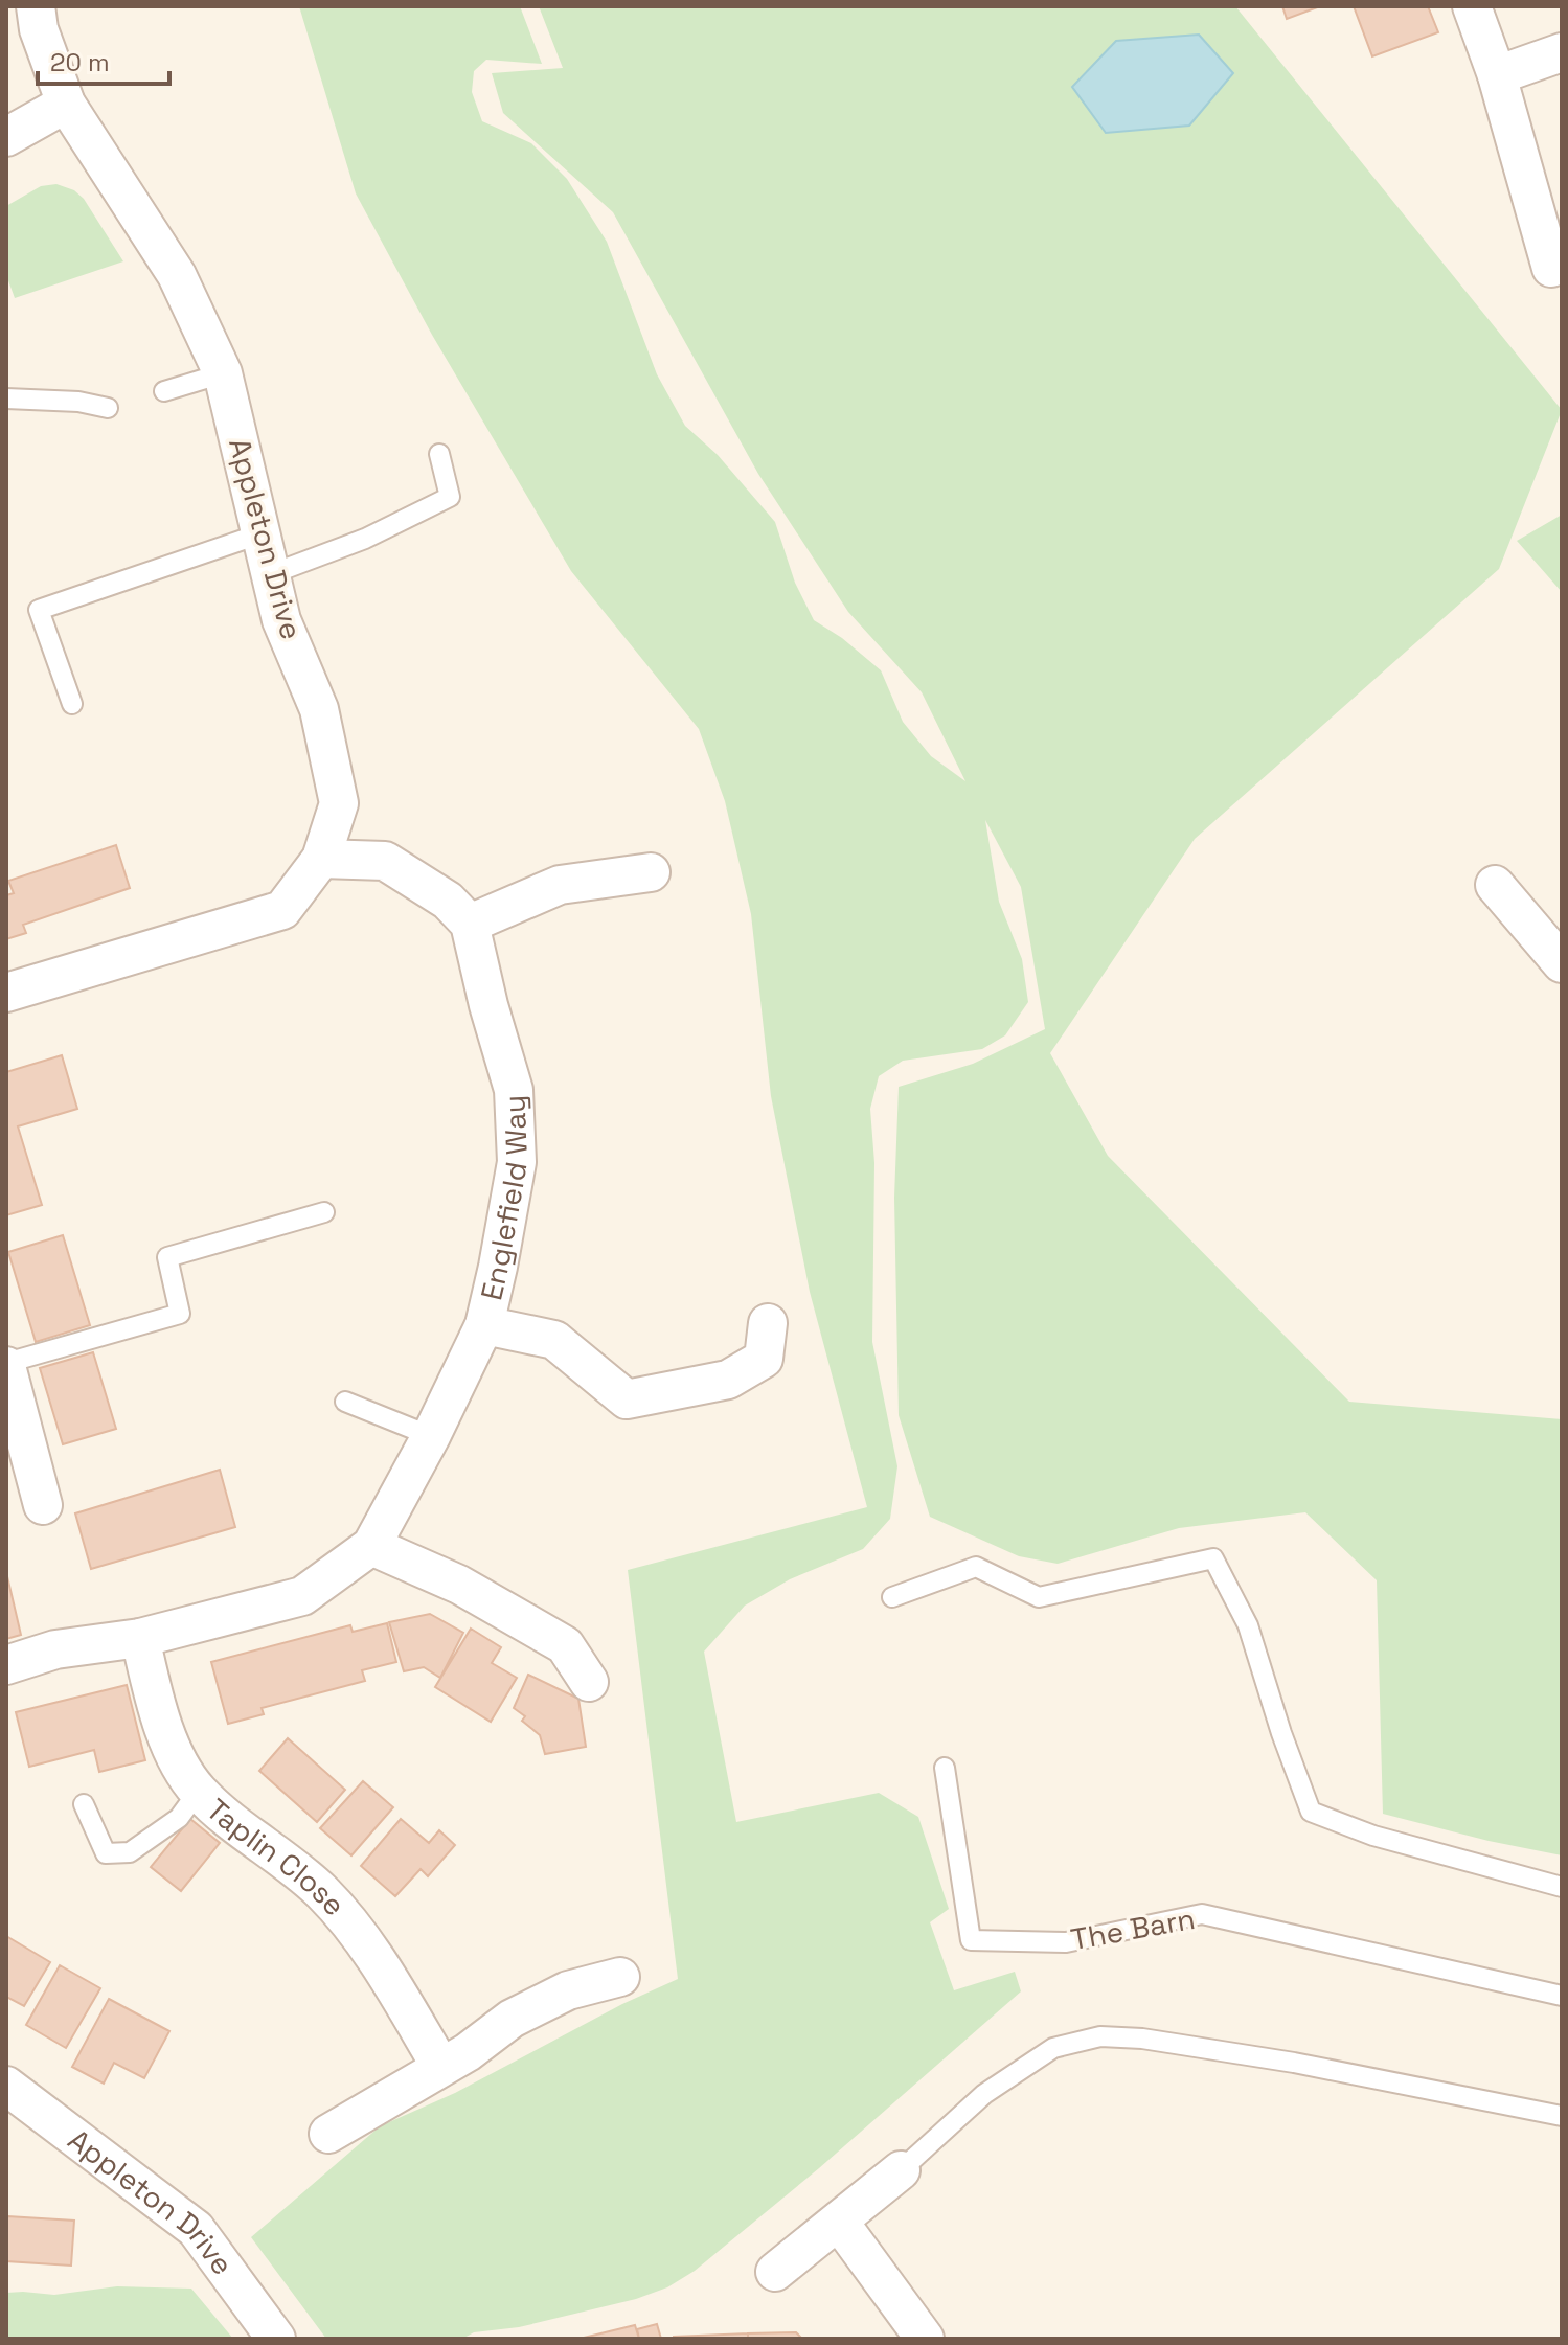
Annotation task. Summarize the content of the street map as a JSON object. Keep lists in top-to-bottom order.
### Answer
{
  "streets": {
    "street": ["Appleton Drive", "Englefield Way", "Taplin Close"],
    "lane": ["The Barn"]
  },
  "crossings": [
    ["Englefield Way", "Taplin Close"]
  ],
  "scale_bar": "20 m"
}
